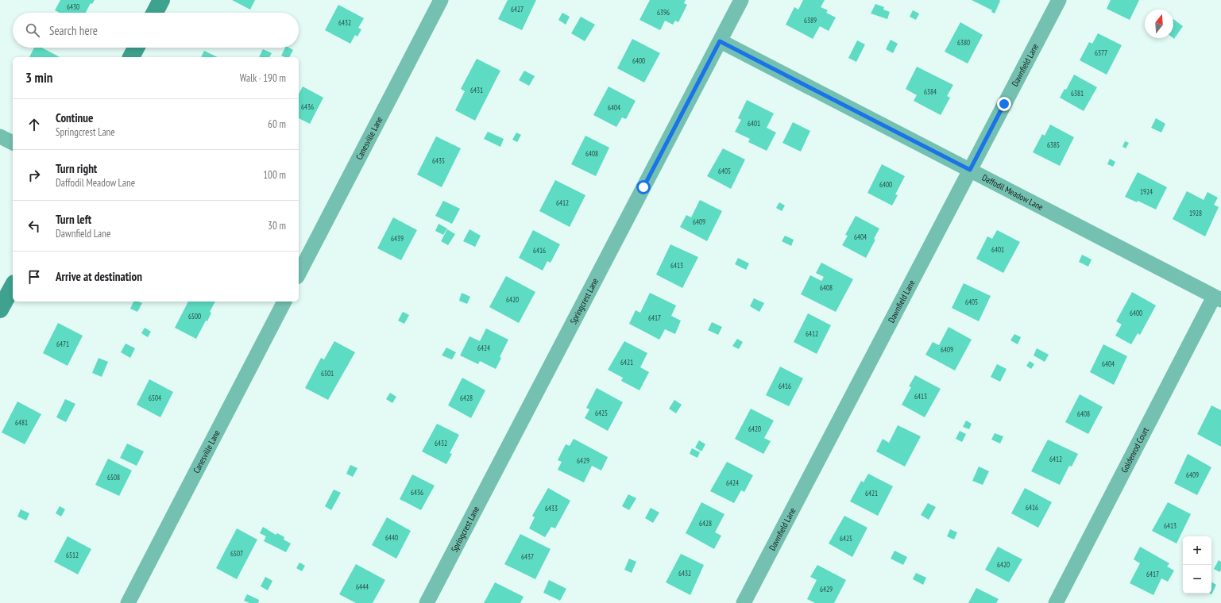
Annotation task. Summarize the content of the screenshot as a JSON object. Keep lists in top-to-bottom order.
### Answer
{
  "streets": {
    "street": [
      "Dawnfield Lane",
      "Canesville Lane",
      "Daffodil Meadow Lane",
      "Springcrest Lane",
      "Goldenrod Court"
    ]
  },
  "crossings": [
    ["Dawnfield Lane", "Daffodil Meadow Lane"],
    ["Daffodil Meadow Lane", "Springcrest Lane"],
    ["Daffodil Meadow Lane", "Goldenrod Court"]
  ],
  "house_numbers": [
    "6430",
    "6427",
    "6396",
    "6389",
    "6432",
    "6380",
    "6377",
    "6400",
    "6431",
    "6384",
    "6381",
    "6436",
    "6404",
    "6401",
    "6385",
    "6408",
    "6435",
    "6405",
    "6400",
    "1924",
    "6412",
    "1928",
    "6409",
    "6404",
    "6439",
    "6401",
    "6416",
    "6413",
    "6408",
    "6420",
    "6405",
    "6400",
    "6500",
    "6417",
    "6412",
    "6471",
    "6424",
    "6409",
    "6421",
    "6404",
    "6501",
    "6416",
    "6413",
    "6504",
    "6428",
    "6425",
    "6408",
    "6481",
    "6420",
    "6432",
    "6412",
    "6429",
    "6409",
    "6508",
    "6424",
    "6436",
    "6421",
    "6416",
    "6433",
    "6428",
    "6413",
    "6440",
    "6425",
    "6507",
    "6512",
    "6437",
    "6420",
    "6432",
    "6417",
    "6444",
    "6429"
  ],
  "north": "top",
  "page": {
    "search": "Search here",
    "heading": ["3 min", "Walk · 190 m"],
    "list": [
      ["Continue", "Springcrest Lane", "60 m"],
      ["Turn right", "Daffodil Meadow Lane", "100 m"],
      ["Turn left", "Dawnfield Lane", "30 m"],
      "Arrive at destination"
    ],
    "map_buttons": ["+", "−"]
  }
}
